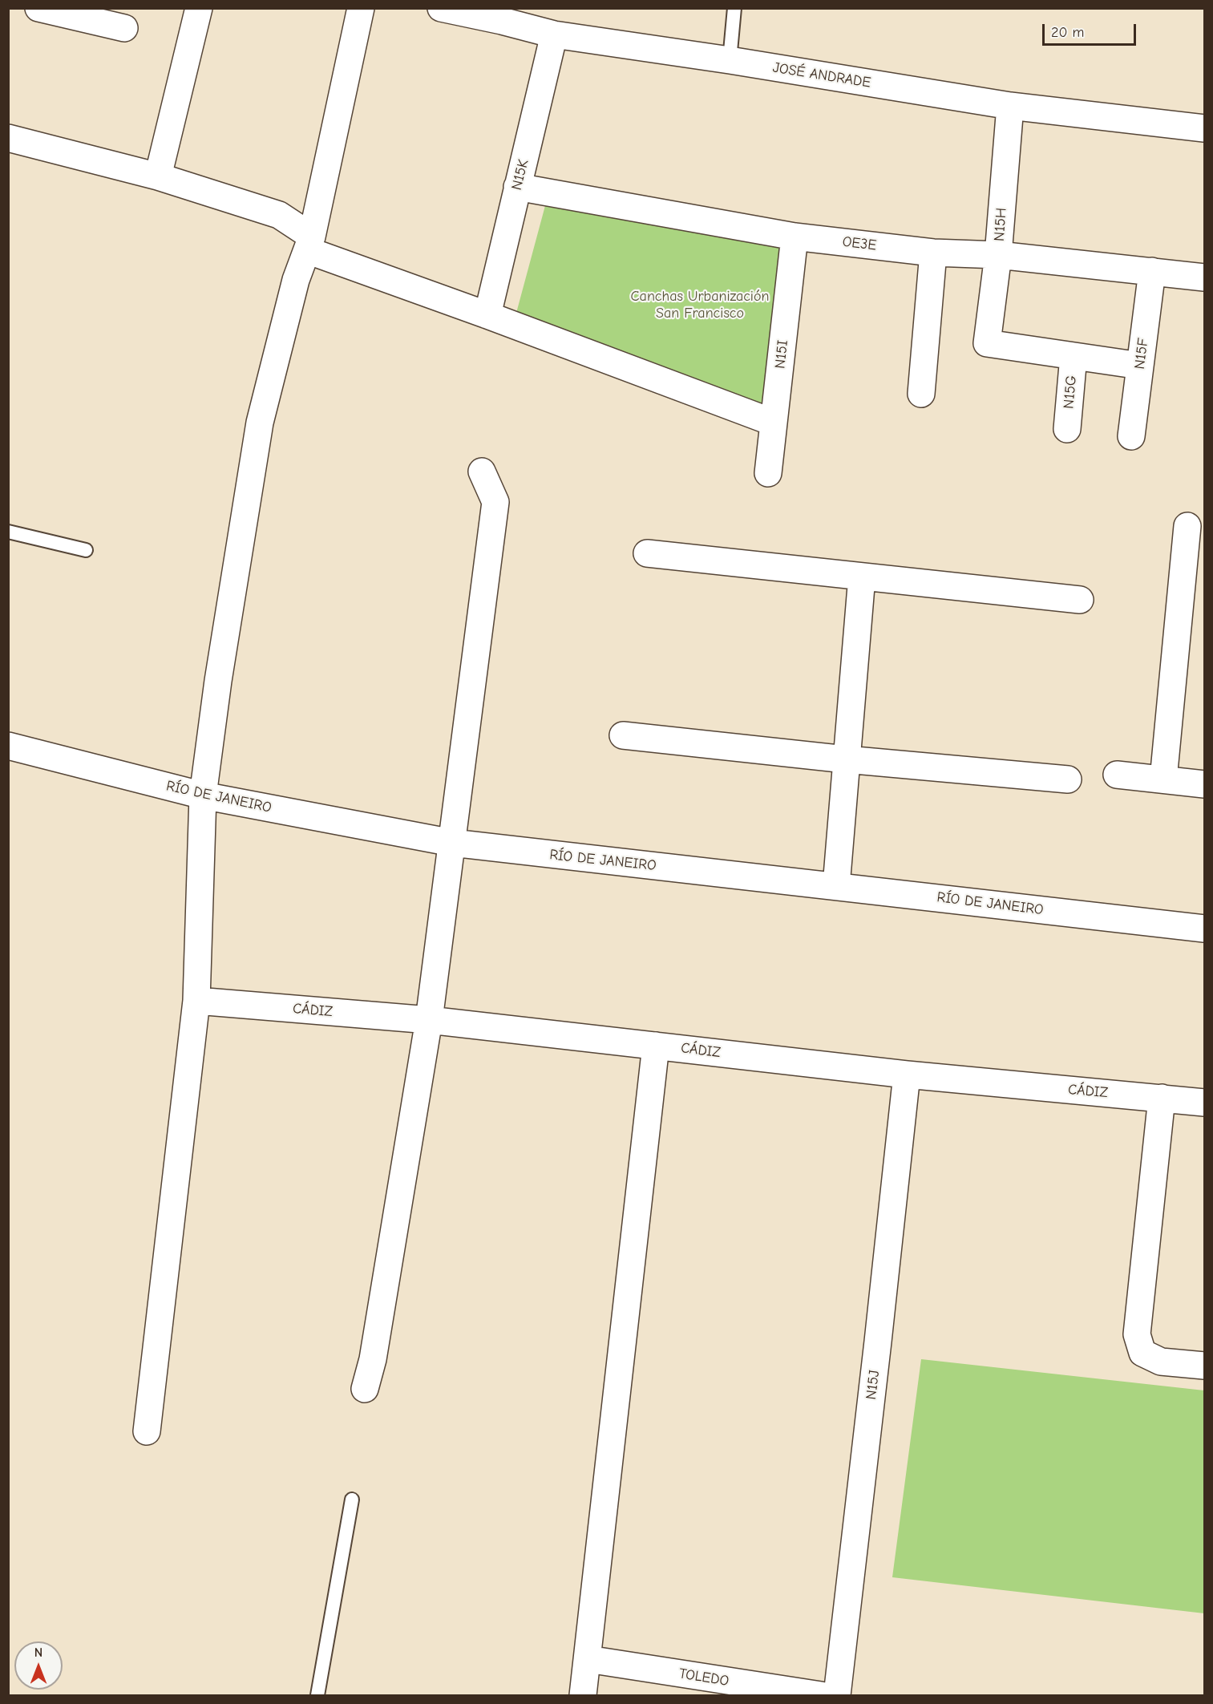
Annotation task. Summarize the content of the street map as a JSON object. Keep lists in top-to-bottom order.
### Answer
{
  "streets": {
    "street": [
      "JOSÉ ANDRADE",
      "N15K",
      "N15H",
      "OE3E",
      "N15F",
      "N15I",
      "N15G",
      "RÍO DE JANEIRO",
      "CÁDIZ",
      "N15J",
      "TOLEDO"
    ]
  },
  "crossings": [
    ["JOSÉ ANDRADE", "N15K"],
    ["JOSÉ ANDRADE", "N15H"],
    ["N15K", "OE3E"],
    ["N15H", "OE3E"],
    ["N15H", "N15G"],
    ["OE3E", "N15F"],
    ["OE3E", "N15I"],
    ["CÁDIZ", "N15J"]
  ],
  "parks": ["Canchas Urbanización San Francisco"],
  "scale_bar": "20 m",
  "north": "top"
}
